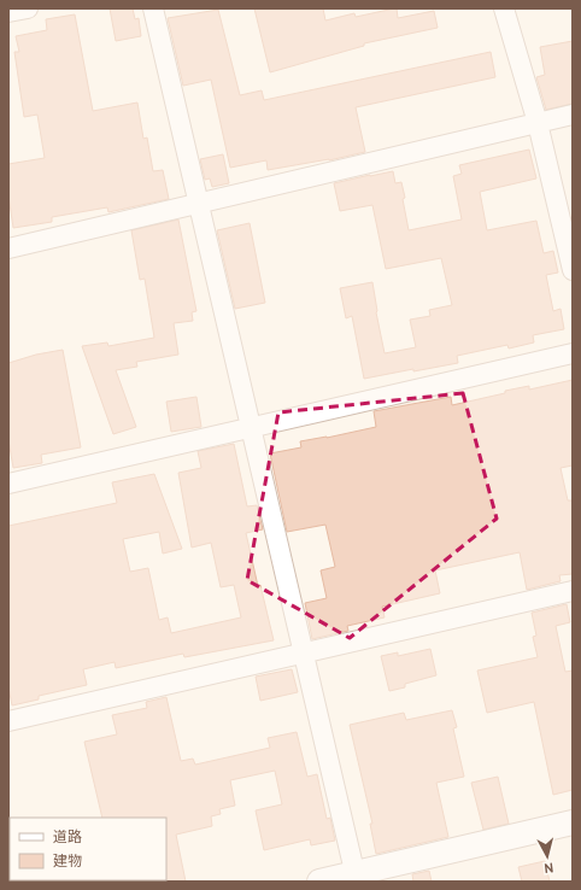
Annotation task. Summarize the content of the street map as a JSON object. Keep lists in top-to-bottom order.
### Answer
{
  "legend": ["道路", "建物"],
  "north": "bottom"
}
